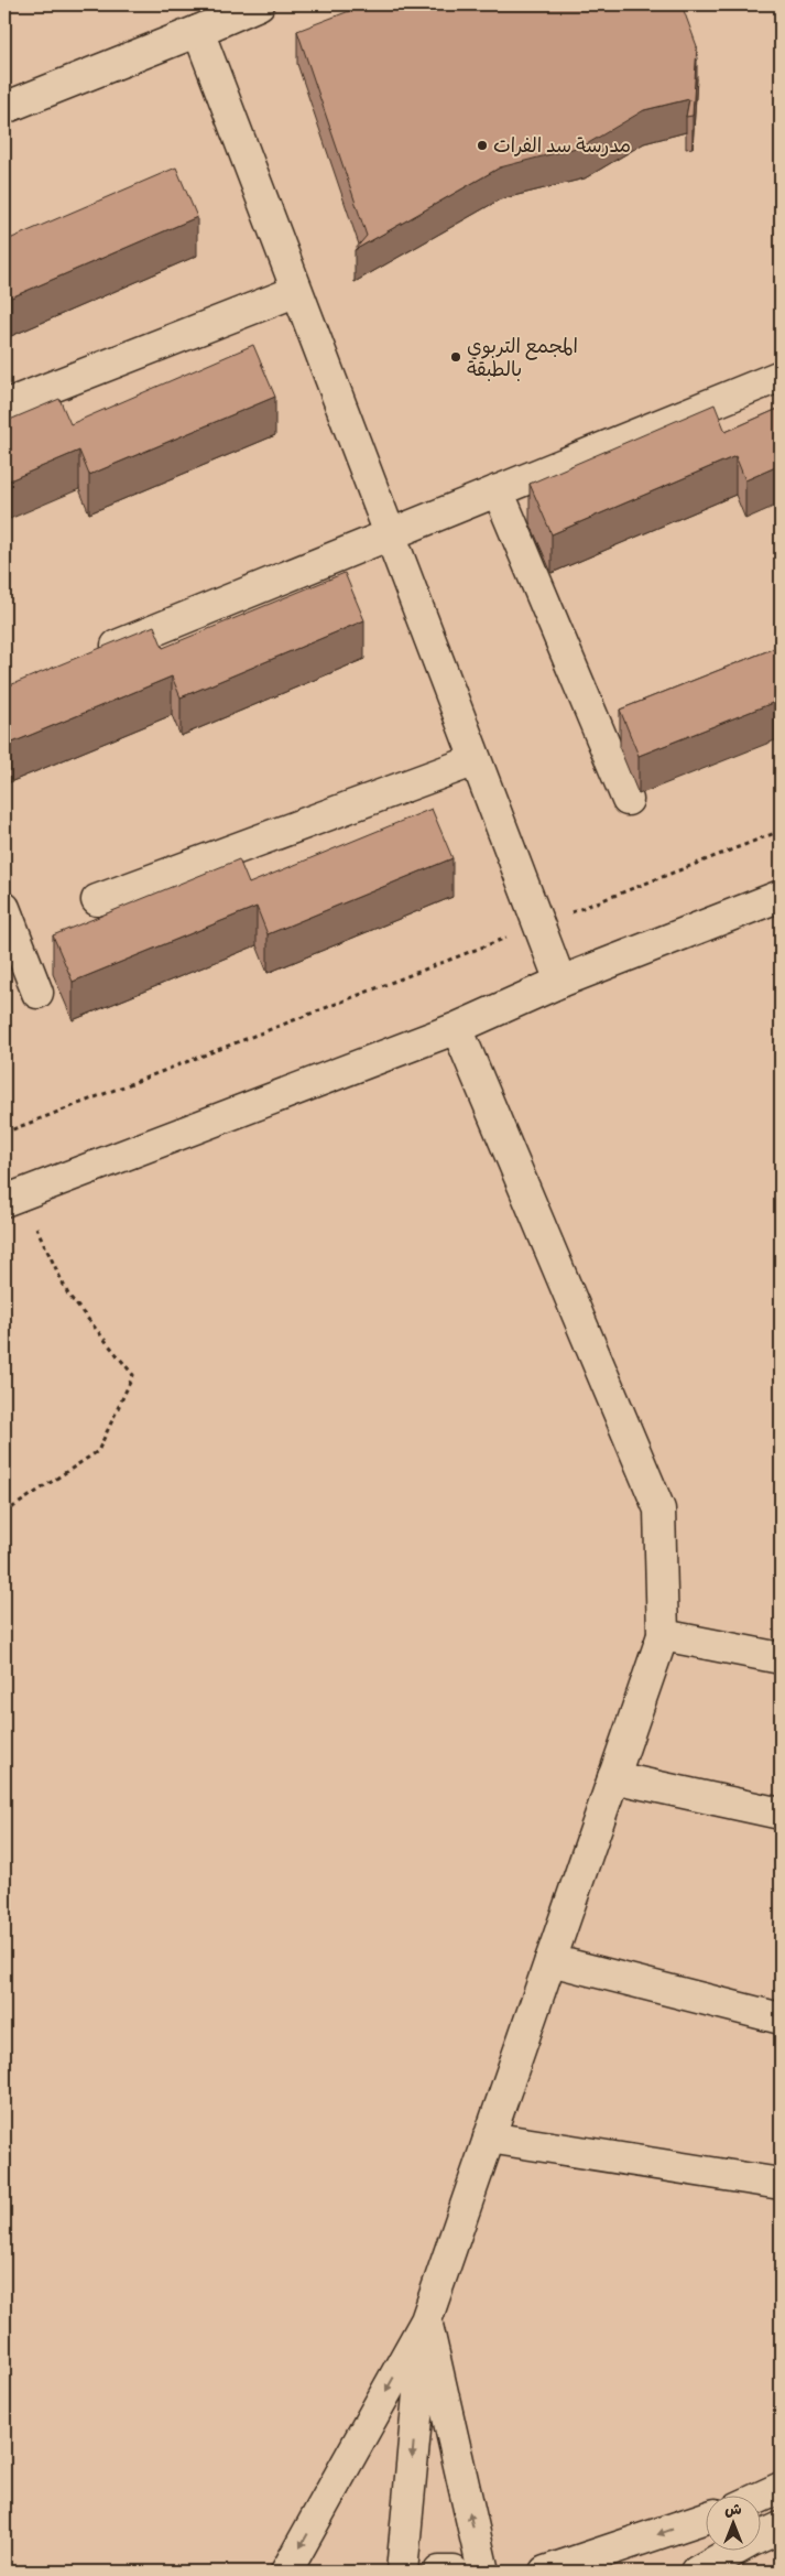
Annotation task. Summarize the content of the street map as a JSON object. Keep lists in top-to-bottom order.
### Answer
{
  "places": ["مدرسة سد الفرات", "المجمع التربوي بالطبقة"],
  "north": "top"
}
